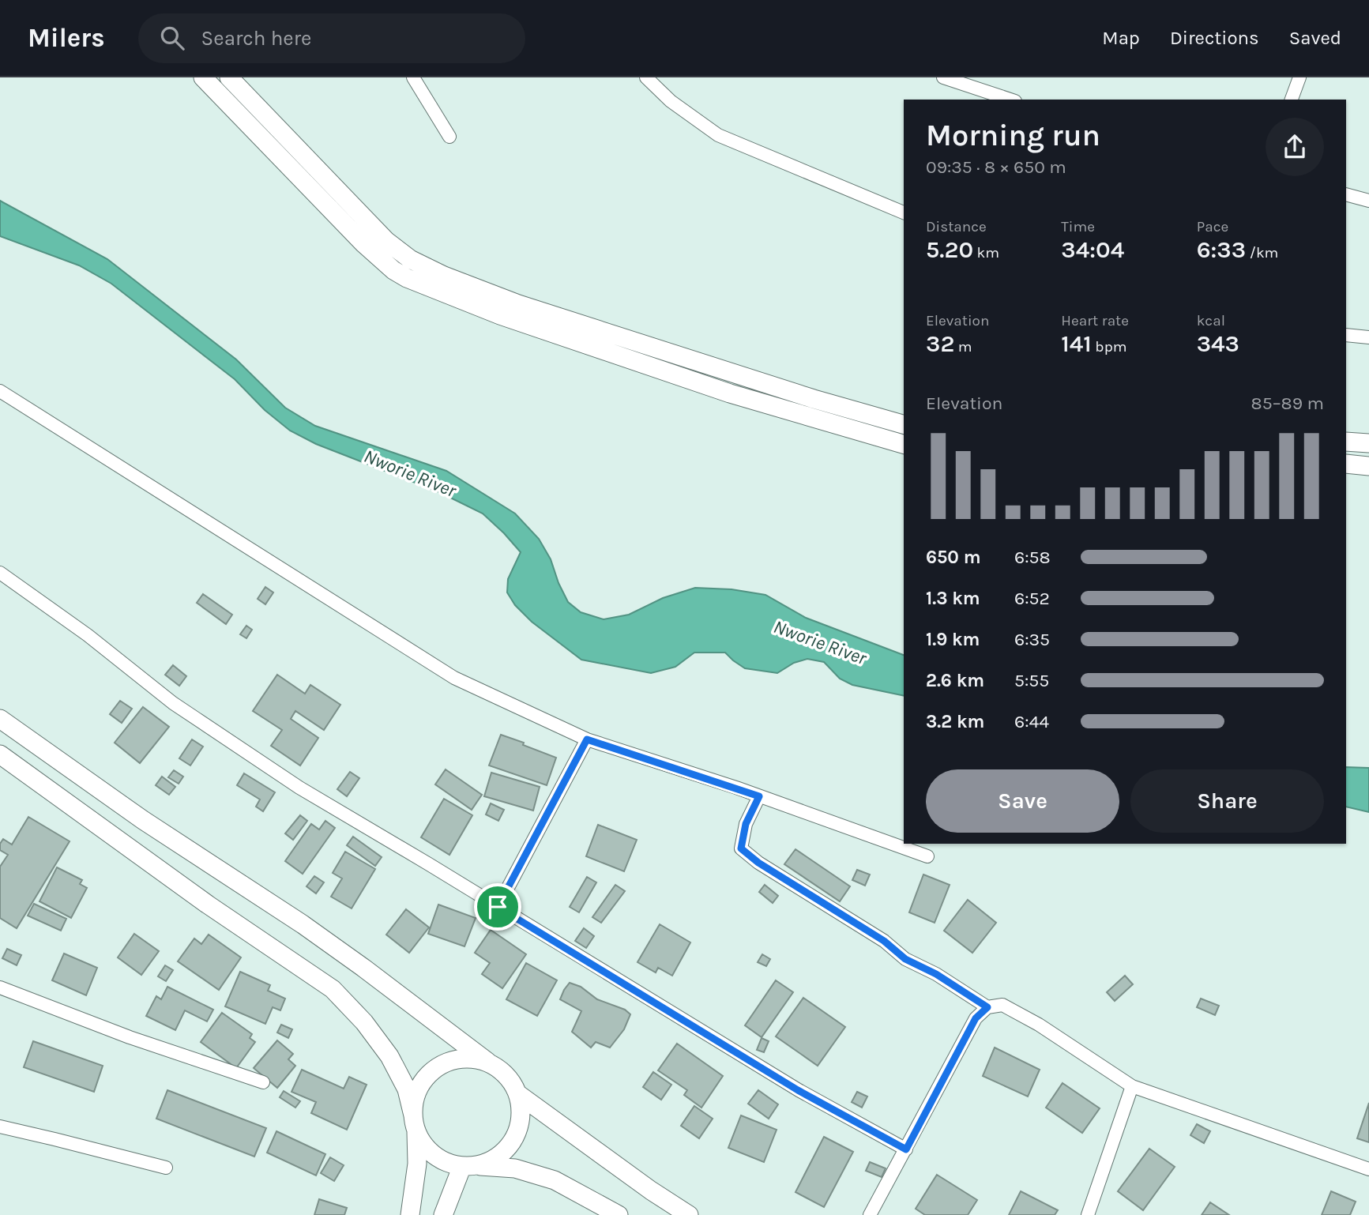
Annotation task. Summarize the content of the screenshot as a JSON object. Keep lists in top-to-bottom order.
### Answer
{
  "water": ["Nworie River"],
  "page": {
    "header": "Milers",
    "search": "Search here",
    "nav": ["Map", "Directions", "Saved"],
    "heading": ["Morning run", "09:35 · 8 × 650 m"],
    "stats": [
      ["Distance", "5.20 km"],
      ["Time", "34:04"],
      ["Pace", "6:33 /km"],
      ["Elevation", "32 m"],
      ["Heart rate", "141 bpm"],
      ["kcal", "343"]
    ],
    "chart": ["Elevation", "85–89 m"],
    "list": [
      {
        "name": "650 m",
        "note": "6:58"
      },
      {
        "name": "1.3 km",
        "note": "6:52"
      },
      {
        "name": "1.9 km",
        "note": "6:35"
      },
      {
        "name": "2.6 km",
        "note": "5:55"
      },
      {
        "name": "3.2 km",
        "note": "6:44"
      }
    ],
    "buttons": ["Save", "Share"]
  }
}
